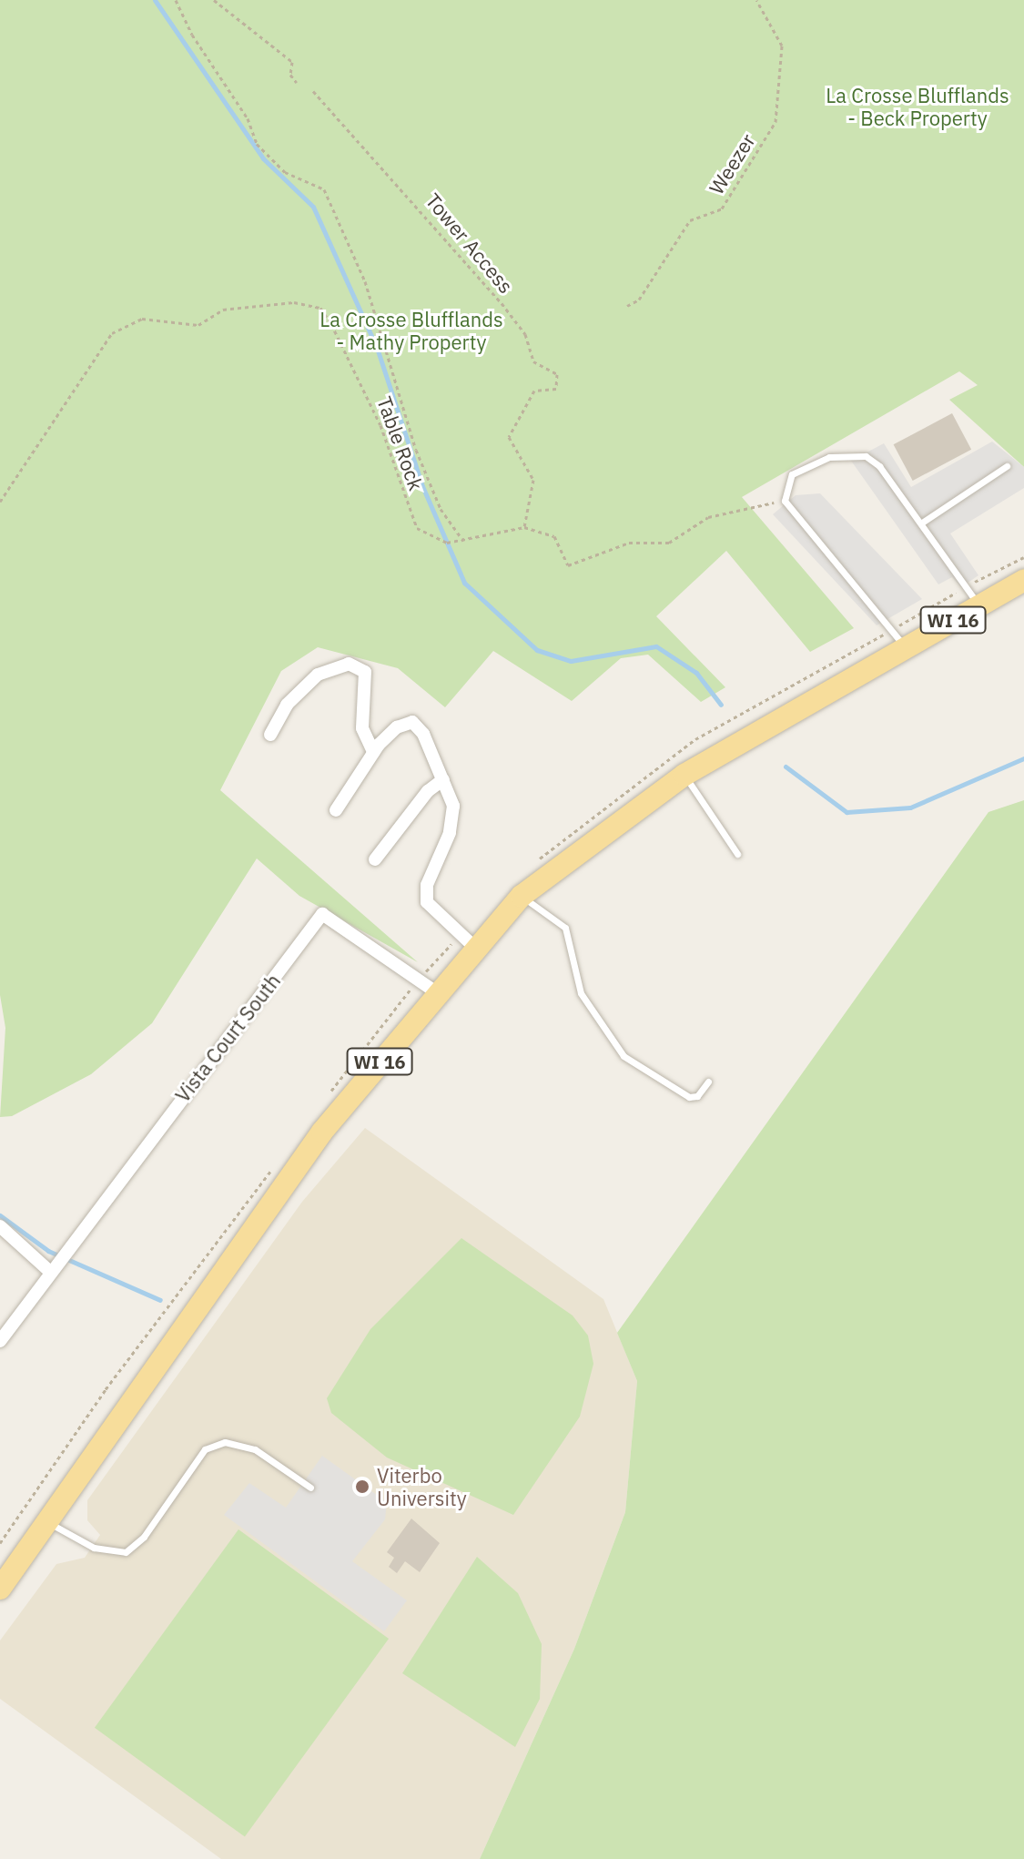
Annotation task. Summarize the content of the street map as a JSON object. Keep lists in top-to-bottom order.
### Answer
{
  "streets": {
    "main road": ["WI 16"],
    "street": ["Vista Court South"],
    "path": ["Weezer", "Tower Access", "Table Rock"]
  },
  "crossings": [
    ["Tower Access", "Table Rock"],
    ["WI 16", "Vista Court South"]
  ],
  "parks": ["La Crosse Blufflands - Beck Property", "La Crosse Blufflands - Mathy Property"],
  "places": ["Viterbo University"]
}
